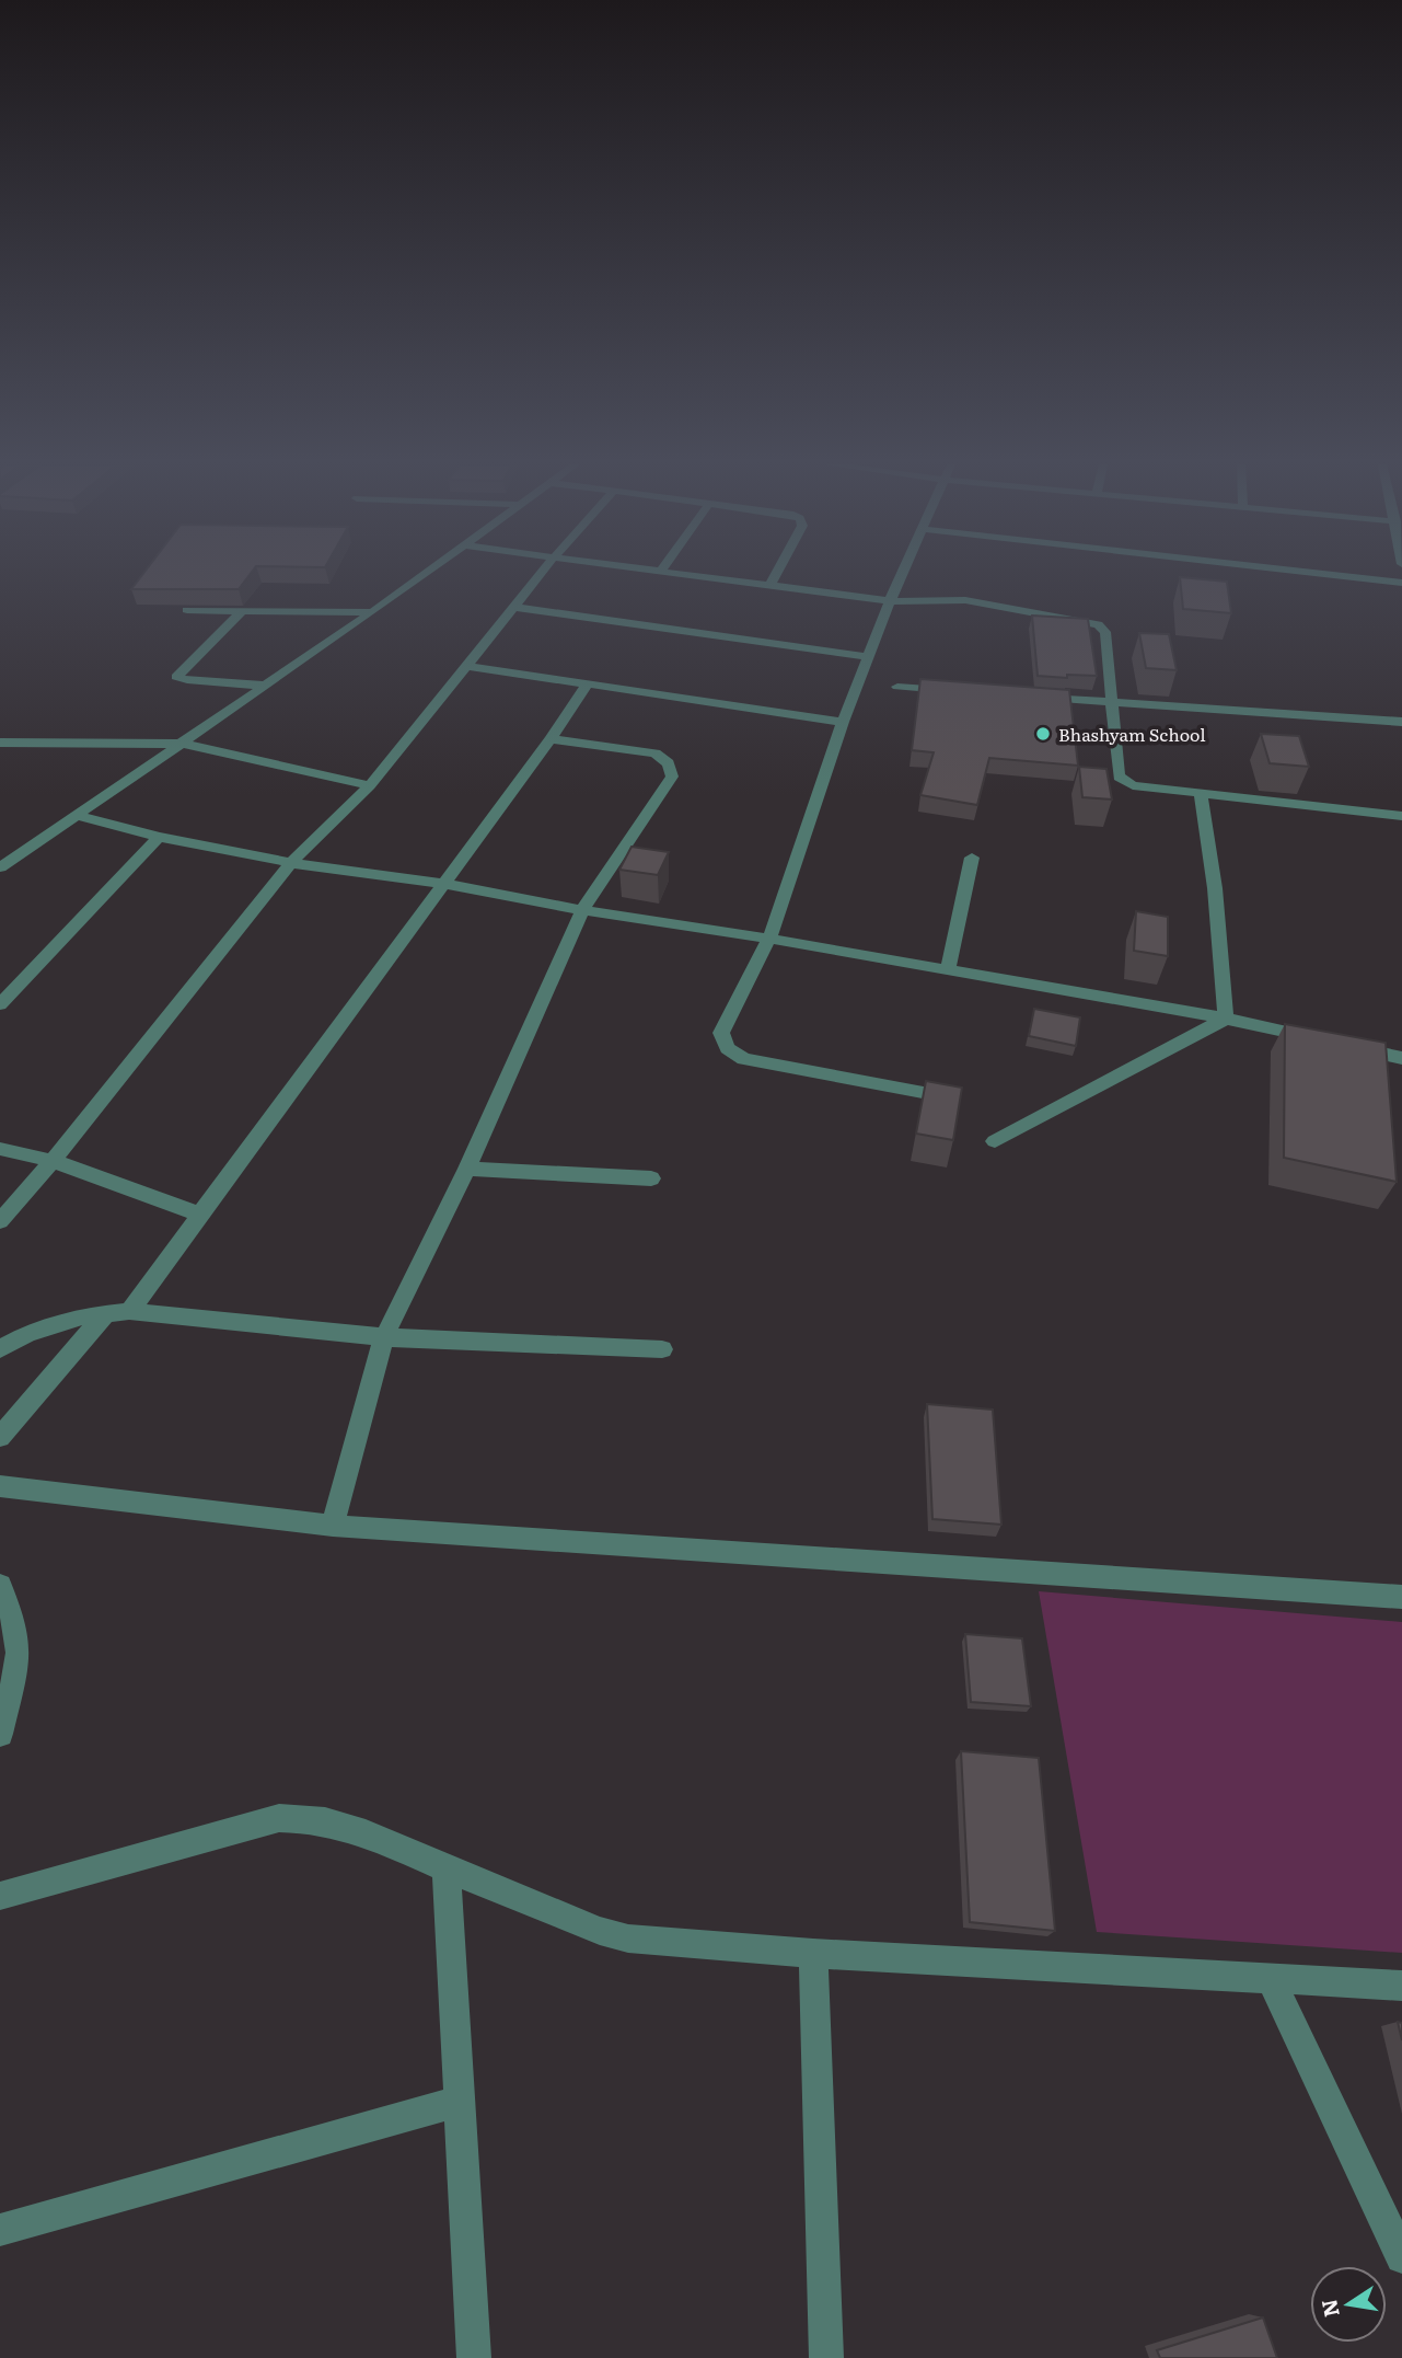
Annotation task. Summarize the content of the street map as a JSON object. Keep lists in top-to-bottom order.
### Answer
{
  "places": ["Bhashyam School"],
  "north": "left"
}
